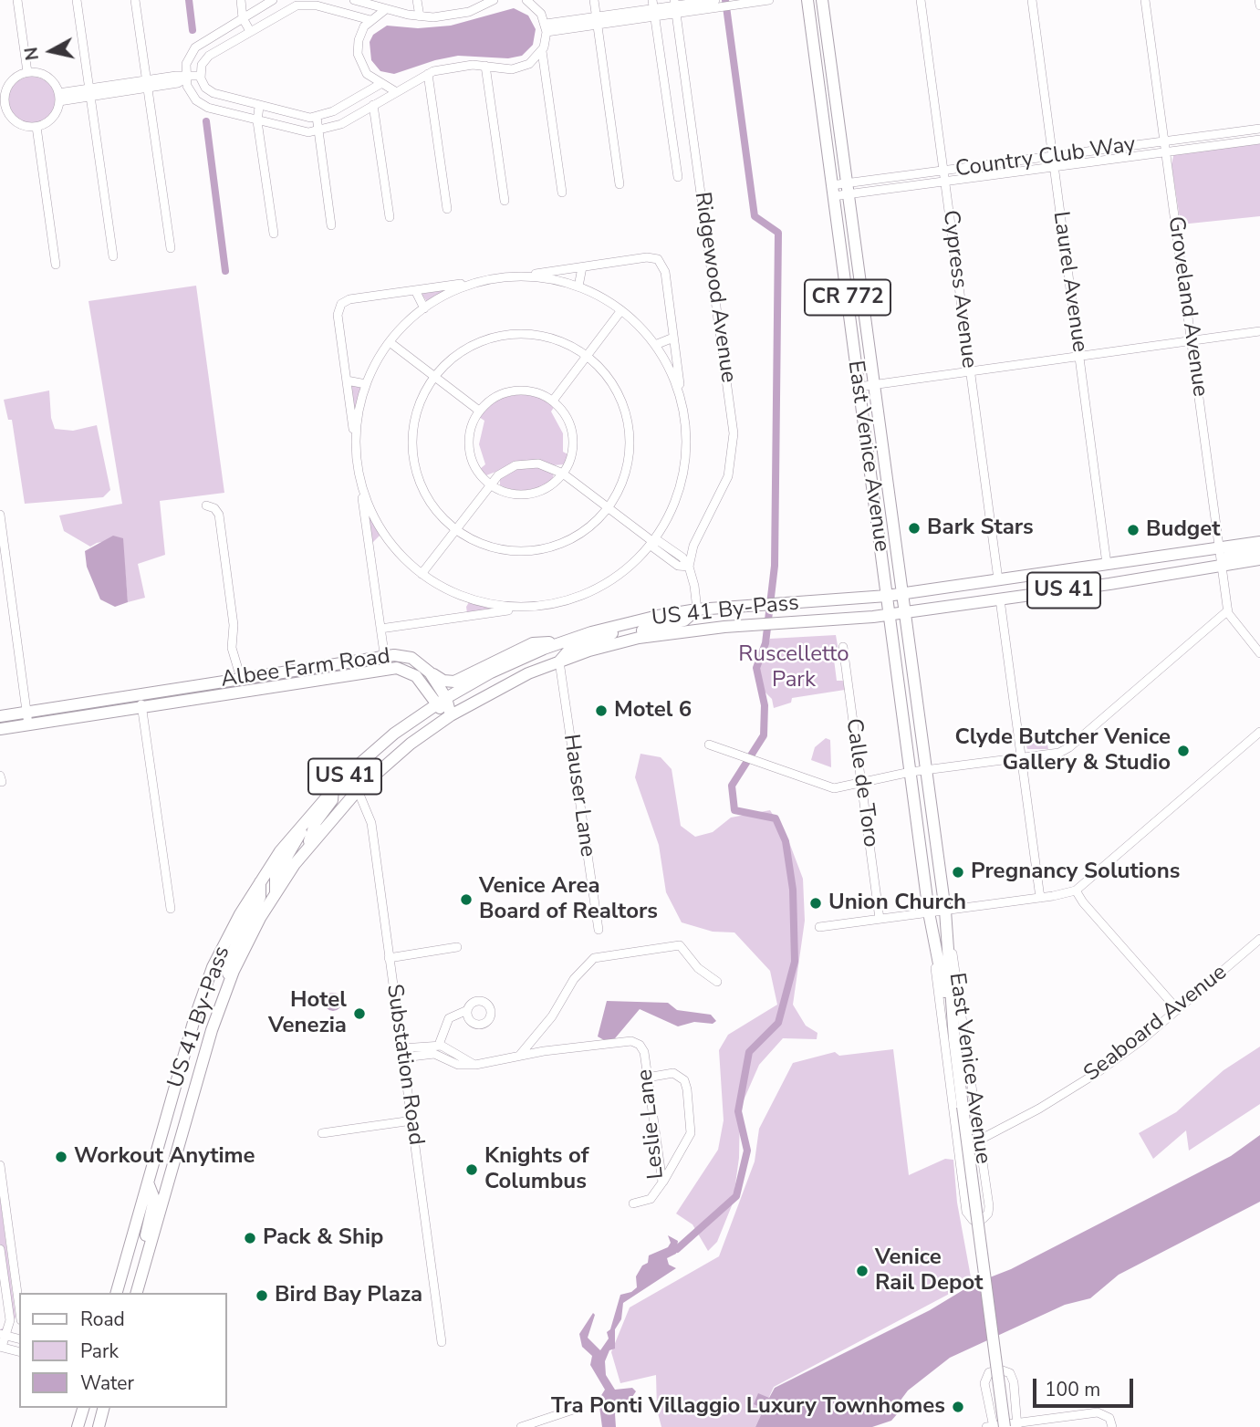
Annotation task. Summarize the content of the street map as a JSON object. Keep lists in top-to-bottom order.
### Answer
{
  "streets": {
    "main road": [
      "CR 772",
      "East Venice Avenue",
      "US 41",
      "US 41 By-Pass",
      "Albee Farm Road"
    ],
    "street": [
      "Country Club Way",
      "Laurel Avenue",
      "Ridgewood Avenue",
      "Cypress Avenue",
      "Groveland Avenue",
      "Calle de Toro",
      "Hauser Lane",
      "Seaboard Avenue",
      "Substation Road",
      "Leslie Lane"
    ]
  },
  "crossings": [
    ["Country Club Way", "Laurel Avenue"],
    ["Country Club Way", "Cypress Avenue"],
    ["Country Club Way", "Groveland Avenue"],
    ["Country Club Way", "East Venice Avenue"],
    ["Laurel Avenue", "US 41 By-Pass"],
    ["Cypress Avenue", "US 41 By-Pass"],
    ["Groveland Avenue", "US 41 By-Pass"],
    ["East Venice Avenue", "US 41 By-Pass"],
    ["East Venice Avenue", "Seaboard Avenue"],
    ["US 41 By-Pass", "Albee Farm Road"],
    ["US 41 By-Pass", "Hauser Lane"],
    ["US 41 By-Pass", "Substation Road"],
    ["Substation Road", "Leslie Lane"]
  ],
  "parks": ["Ruscelletto Park"],
  "places": [
    "Bark Stars",
    "Budget",
    "Motel 6",
    "Clyde Butcher Venice Gallery & Studio",
    "Pregnancy Solutions",
    "Venice Area Board of Realtors",
    "Union Church",
    "Hotel Venezia",
    "Workout Anytime",
    "Knights of Columbus",
    "Pack & Ship",
    "Venice Rail Depot",
    "Bird Bay Plaza",
    "Tra Ponti Villaggio Luxury Townhomes"
  ],
  "legend": ["Road", "Park", "Water"],
  "scale_bar": "100 m",
  "north": "left"
}
